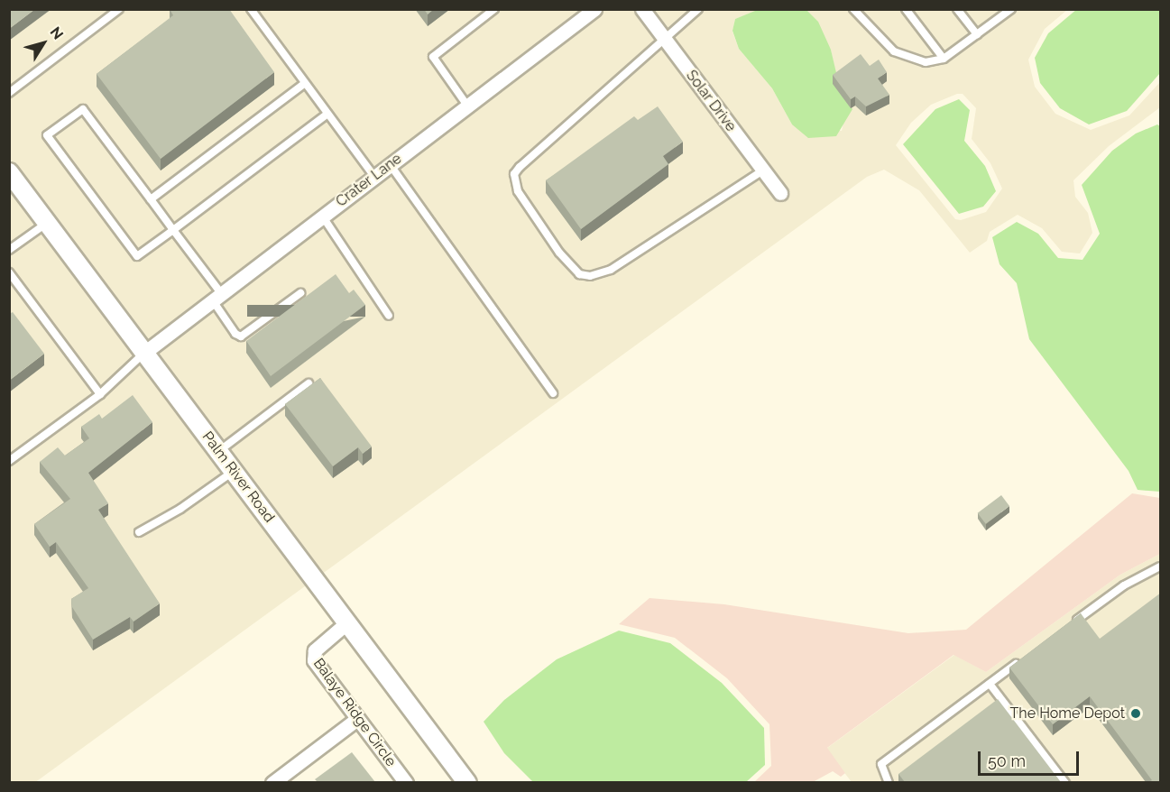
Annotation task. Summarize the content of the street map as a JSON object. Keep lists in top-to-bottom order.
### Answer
{
  "streets": {
    "street": [
      "Solar Drive",
      "Crater Lane",
      "Palm River Road",
      "Balaye Ridge Circle"
    ]
  },
  "crossings": [
    ["Crater Lane", "Palm River Road"],
    ["Palm River Road", "Balaye Ridge Circle"]
  ],
  "places": ["The Home Depot"],
  "scale_bar": "50 m",
  "north": "top right"
}
